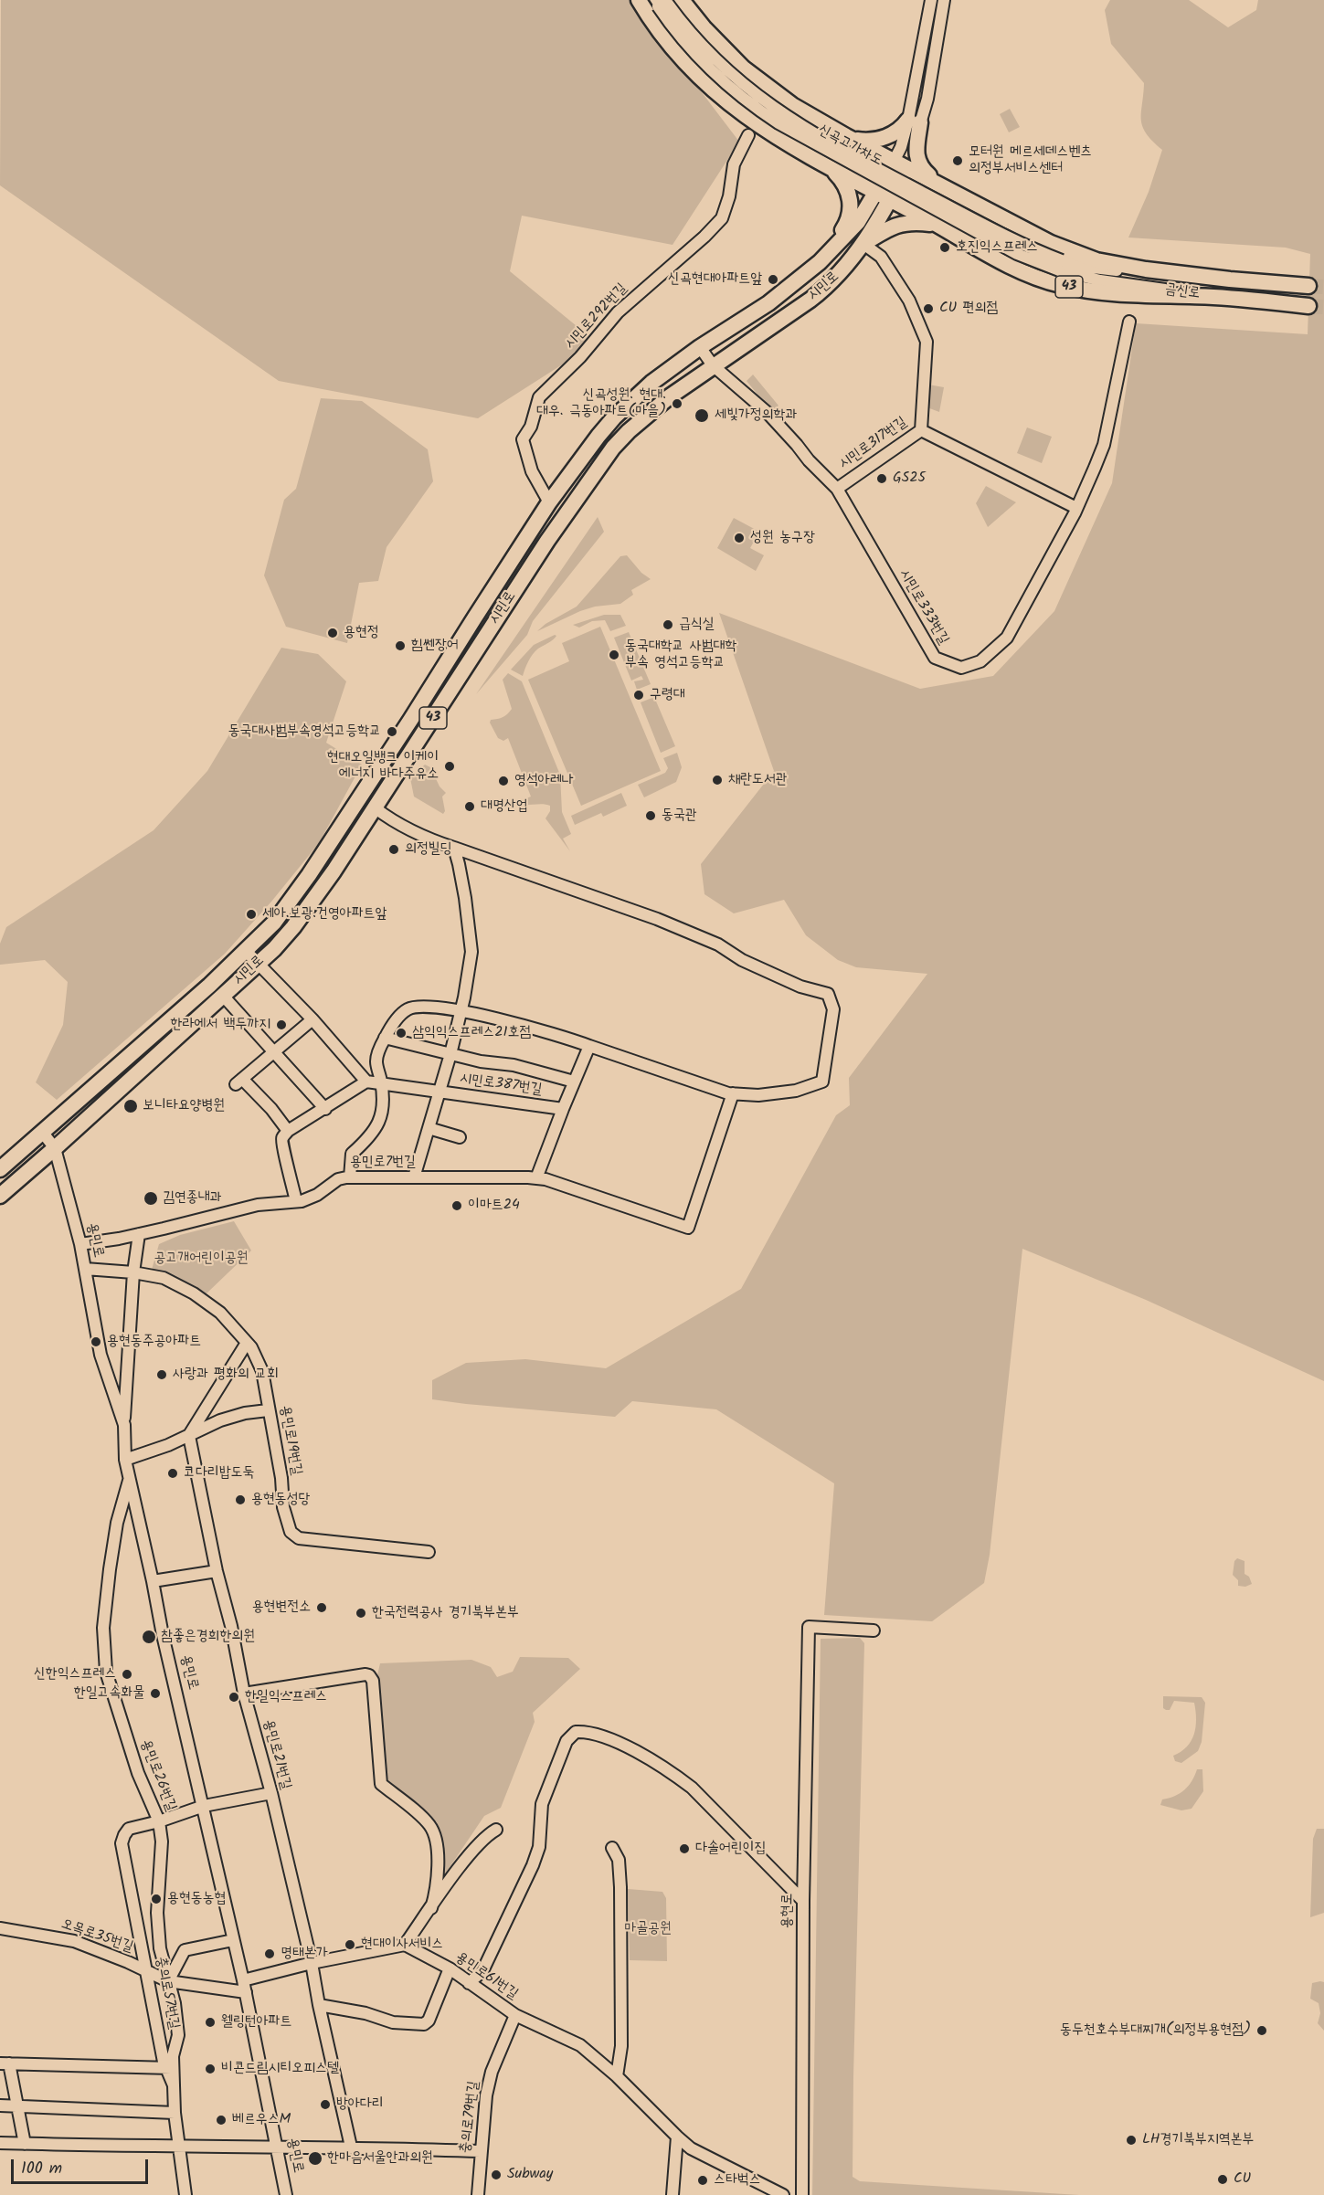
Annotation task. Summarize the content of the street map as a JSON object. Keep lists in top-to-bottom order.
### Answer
{
  "streets": {
    "main road": ["시민로", "43", "금신로"],
    "street": [
      "신곡고가차도",
      "시민로292번길",
      "시민로317번길",
      "시민로333번길",
      "시민로387번길",
      "용민로7번길",
      "용민로",
      "용민로19번길",
      "용민로21번길",
      "용민로26번길",
      "용현로",
      "오목로35번길",
      "용민로61번길",
      "충의로57번길",
      "충의로79번길"
    ]
  },
  "crossings": [
    ["신곡고가차도", "금신로"],
    ["시민로", "시민로292번길"],
    ["시민로", "시민로317번길"],
    ["시민로", "시민로333번길"],
    ["시민로", "용민로"],
    ["43", "금신로"],
    ["시민로317번길", "시민로333번길"],
    ["용민로7번길", "용민로"],
    ["용민로", "용민로19번길"],
    ["용민로", "용민로26번길"],
    ["용민로", "오목로35번길"],
    ["용민로26번길", "오목로35번길"],
    ["용민로26번길", "충의로57번길"],
    ["오목로35번길", "충의로57번길"],
    ["용민로61번길", "충의로79번길"]
  ],
  "parks": ["공고개어린이공원", "마골공원"],
  "places": [
    "모터원 메르세데스벤츠 의정부서비스센터",
    "호진익스프레스",
    "신곡현대아파트앞",
    "CU 편의점",
    "신곡성원. 현대. 대우. 극동아파트(마을)",
    "세빛가정의학과",
    "GS25",
    "성원 농구장",
    "급식실",
    "용현정",
    "힘쎈장어",
    "동국대학교 사범대학 부속 영석고등학교",
    "구령대",
    "동국대사범부속영석고등학교",
    "현대오일뱅크 이케이 에너지 바다주유소",
    "채란도서관",
    "영석아레나",
    "대명산업",
    "동국관",
    "의정빌딩",
    "세아.보광.건영아파트앞",
    "한라에서 백두까지",
    "삼익익스프레스21호점",
    "보니타요양병원",
    "김연종내과",
    "이마트24",
    "용현동주공아파트",
    "사랑과 평화의 교회",
    "코다리밥도둑",
    "용현동성당",
    "용현변전소",
    "한국전력공사 경기북부본부",
    "참좋은경희한의원",
    "신한익스프레스",
    "한일고속화물",
    "한일익스프레스",
    "다솔어린이집",
    "용현동농협",
    "현대이사서비스",
    "명태본가",
    "웰링턴아파트",
    "동두천호수부대찌개(의정부용현점)",
    "비콘드림시티오피스텔",
    "방아다리",
    "베르우스M",
    "LH경기북부지역본부",
    "한마음서울안과의원",
    "Subway",
    "CU",
    "스타벅스"
  ],
  "scale_bar": "100 m"
}
